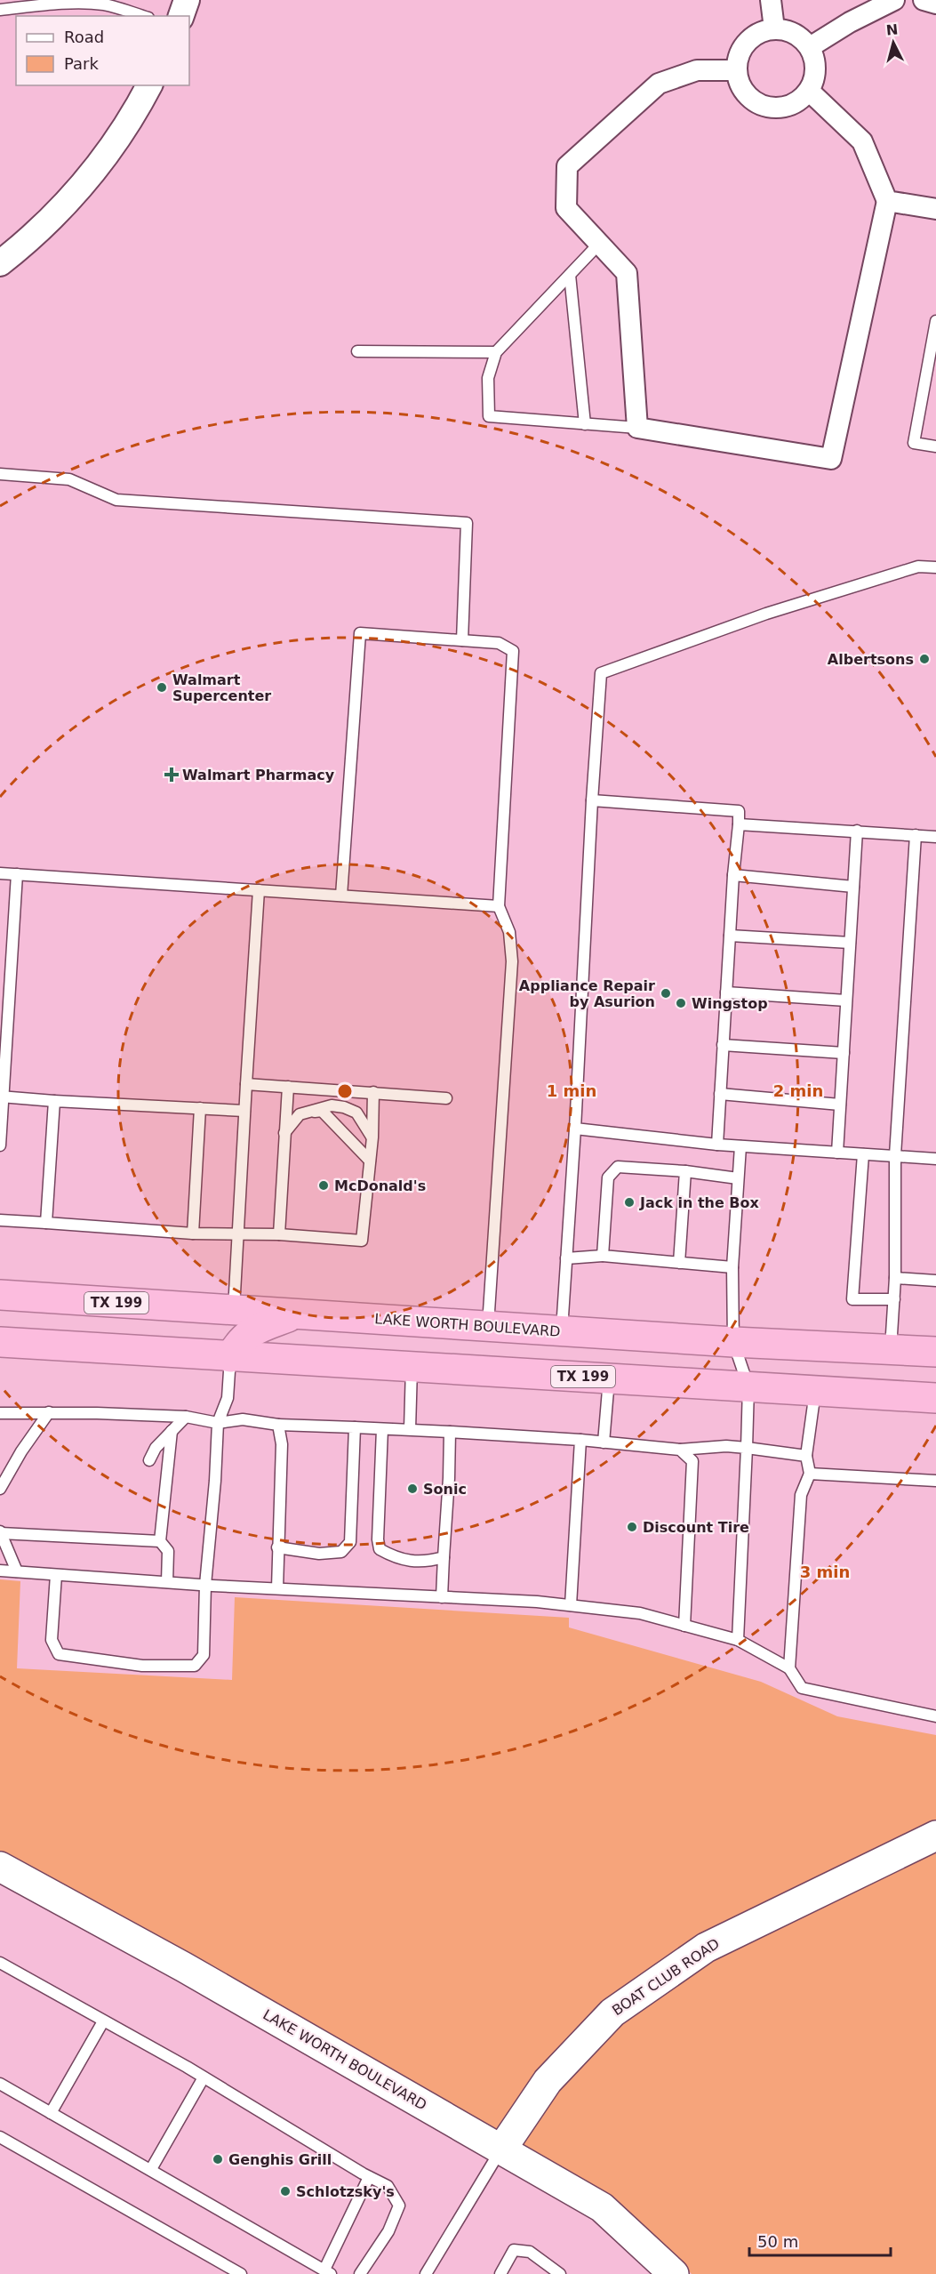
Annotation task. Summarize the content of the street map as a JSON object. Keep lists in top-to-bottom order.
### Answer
{
  "streets": {
    "highway": ["TX 199", "LAKE WORTH BOULEVARD"],
    "main road": ["BOAT CLUB ROAD"]
  },
  "crossings": [
    ["LAKE WORTH BOULEVARD", "BOAT CLUB ROAD"]
  ],
  "places": {
    "other": [
      "Albertsons",
      "Walmart Supercenter",
      "Appliance Repair by Asurion",
      "Wingstop",
      "McDonald's",
      "Jack in the Box",
      "Sonic",
      "Discount Tire",
      "Genghis Grill",
      "Schlotzsky's"
    ],
    "health": ["Walmart Pharmacy"]
  },
  "legend": ["Road", "Park"],
  "scale_bar": "50 m",
  "north": "top",
  "rings": ["1 min", "2 min", "3 min"]
}
